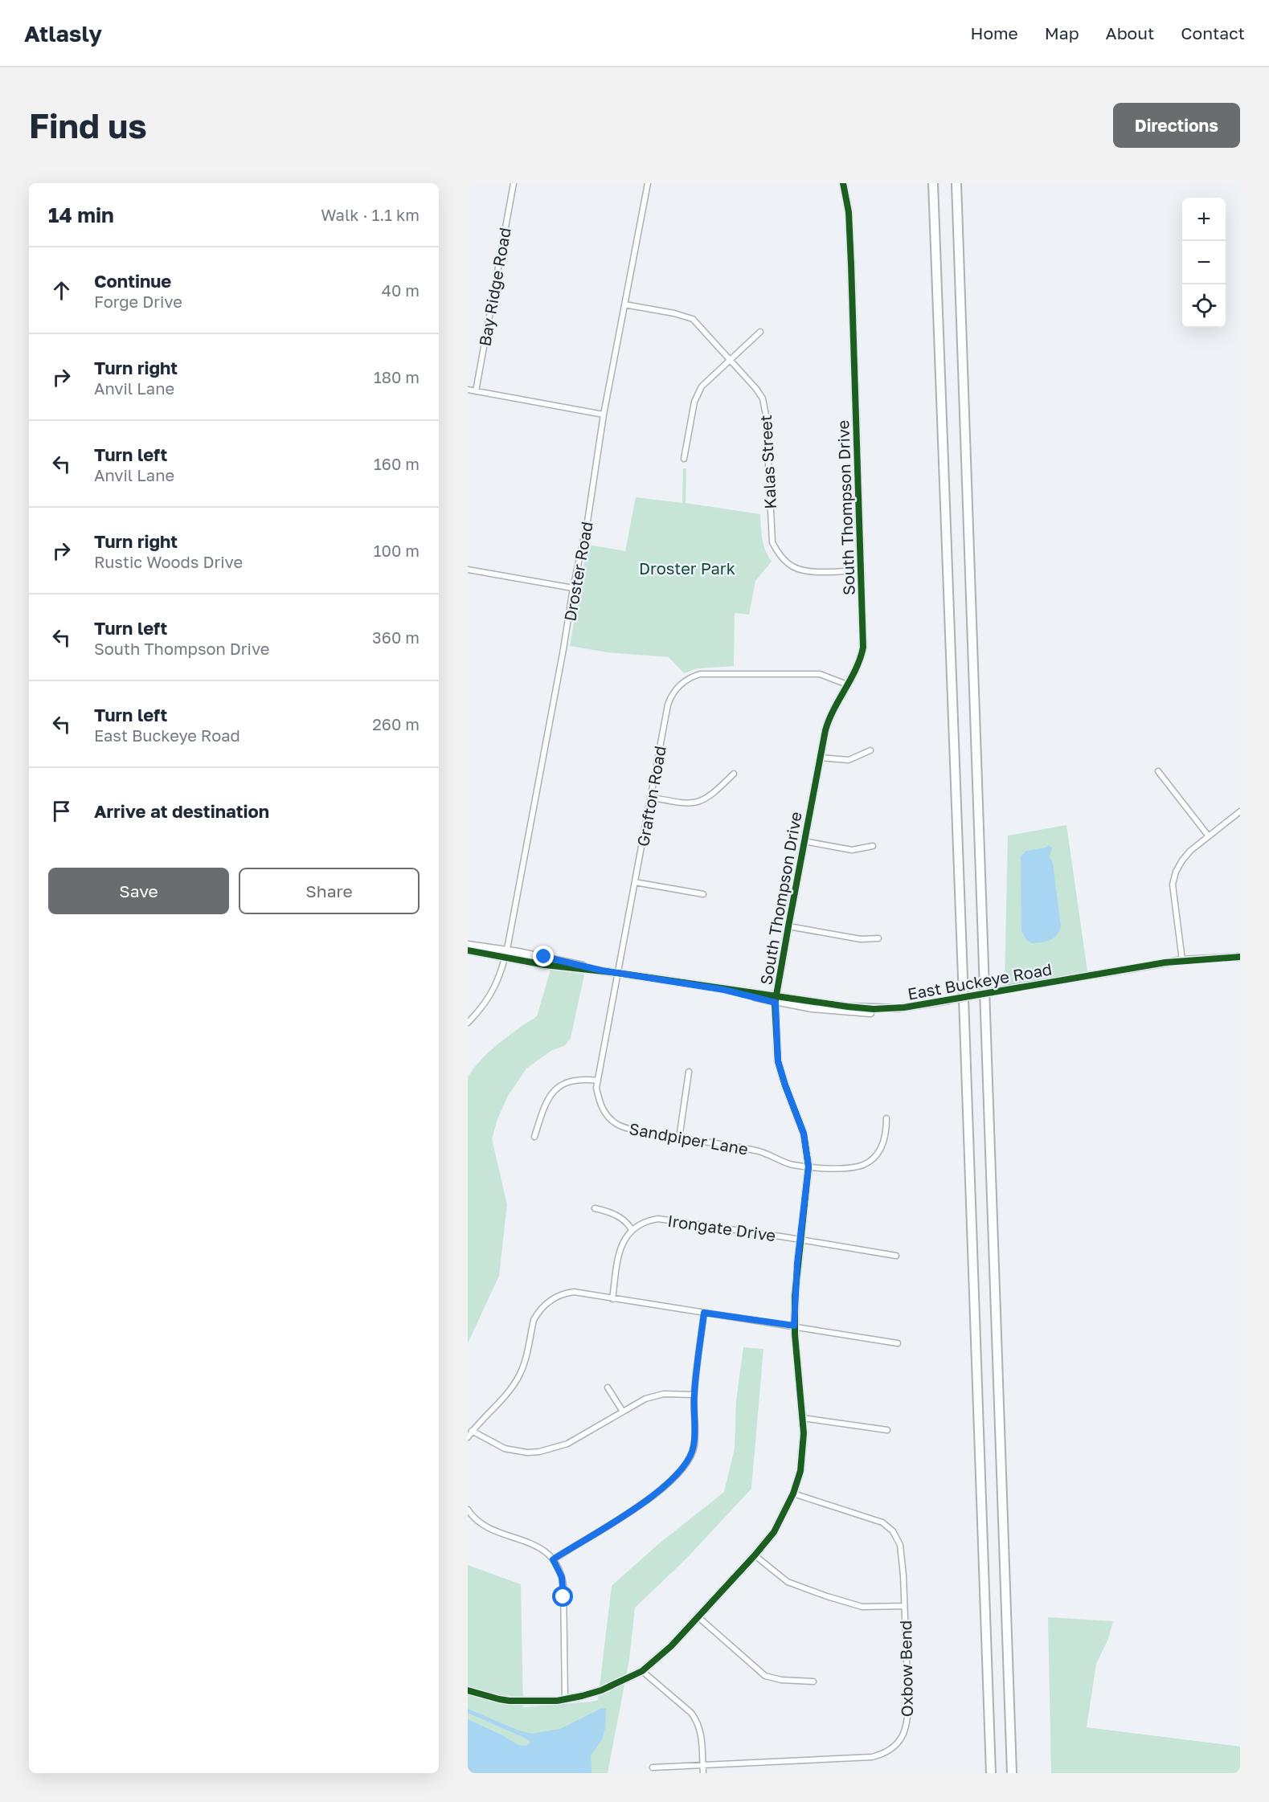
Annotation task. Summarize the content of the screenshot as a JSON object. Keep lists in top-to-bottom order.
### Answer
{
  "streets": {
    "street": [
      "Bay Ridge Road",
      "Kalas Street",
      "South Thompson Drive",
      "Droster Road",
      "Grafton Road",
      "East Buckeye Road",
      "Sandpiper Lane",
      "Irongate Drive",
      "Oxbow Bend"
    ]
  },
  "crossings": [
    ["Kalas Street", "South Thompson Drive"],
    ["Kalas Street", "Droster Road"],
    ["South Thompson Drive", "Grafton Road"],
    ["South Thompson Drive", "East Buckeye Road"],
    ["South Thompson Drive", "Sandpiper Lane"],
    ["South Thompson Drive", "Irongate Drive"],
    ["South Thompson Drive", "Oxbow Bend"],
    ["Droster Road", "East Buckeye Road"],
    ["Grafton Road", "East Buckeye Road"],
    ["Grafton Road", "Sandpiper Lane"]
  ],
  "parks": ["Droster Park"],
  "page": {
    "header": "Atlasly",
    "nav": [
      "Home",
      "Map",
      "About",
      "Contact"
    ],
    "buttons": [
      "Directions",
      ["Save", "Share"]
    ],
    "title": "Find us",
    "heading": ["14 min", "Walk · 1.1 km"],
    "map_buttons": ["+", "−"],
    "list": [
      ["Continue", "Forge Drive", "40 m"],
      ["Turn right", "Anvil Lane", "180 m"],
      ["Turn left", "Anvil Lane", "160 m"],
      ["Turn right", "Rustic Woods Drive", "100 m"],
      ["Turn left", "South Thompson Drive", "360 m"],
      ["Turn left", "East Buckeye Road", "260 m"],
      "Arrive at destination"
    ]
  }
}
